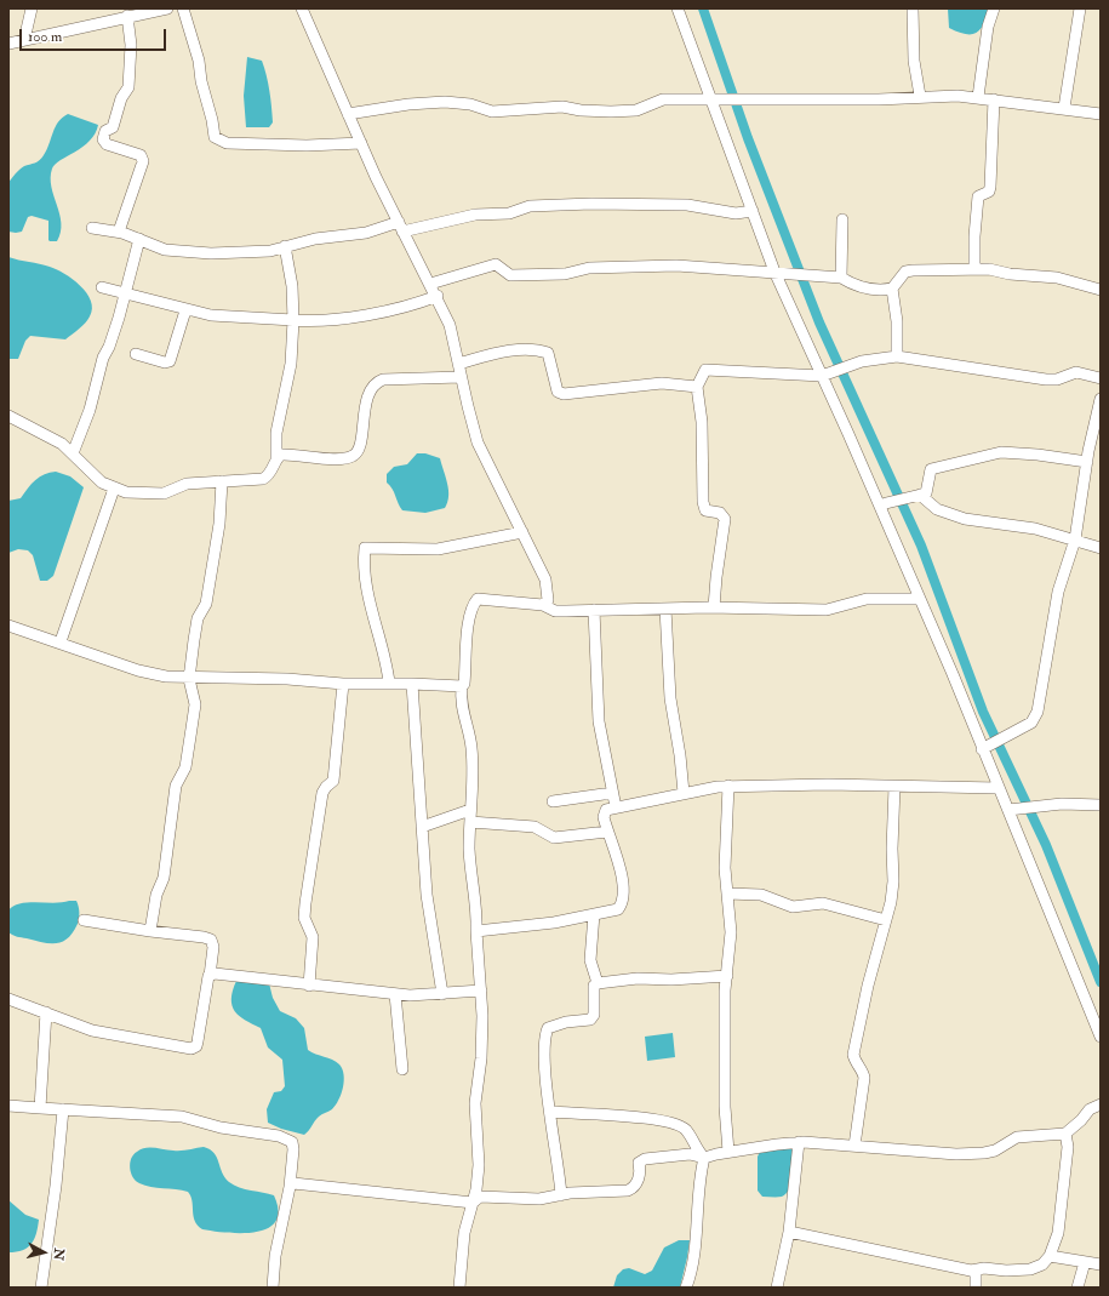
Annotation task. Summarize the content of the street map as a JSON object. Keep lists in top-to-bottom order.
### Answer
{
  "scale_bar": "100 m",
  "north": "right"
}
